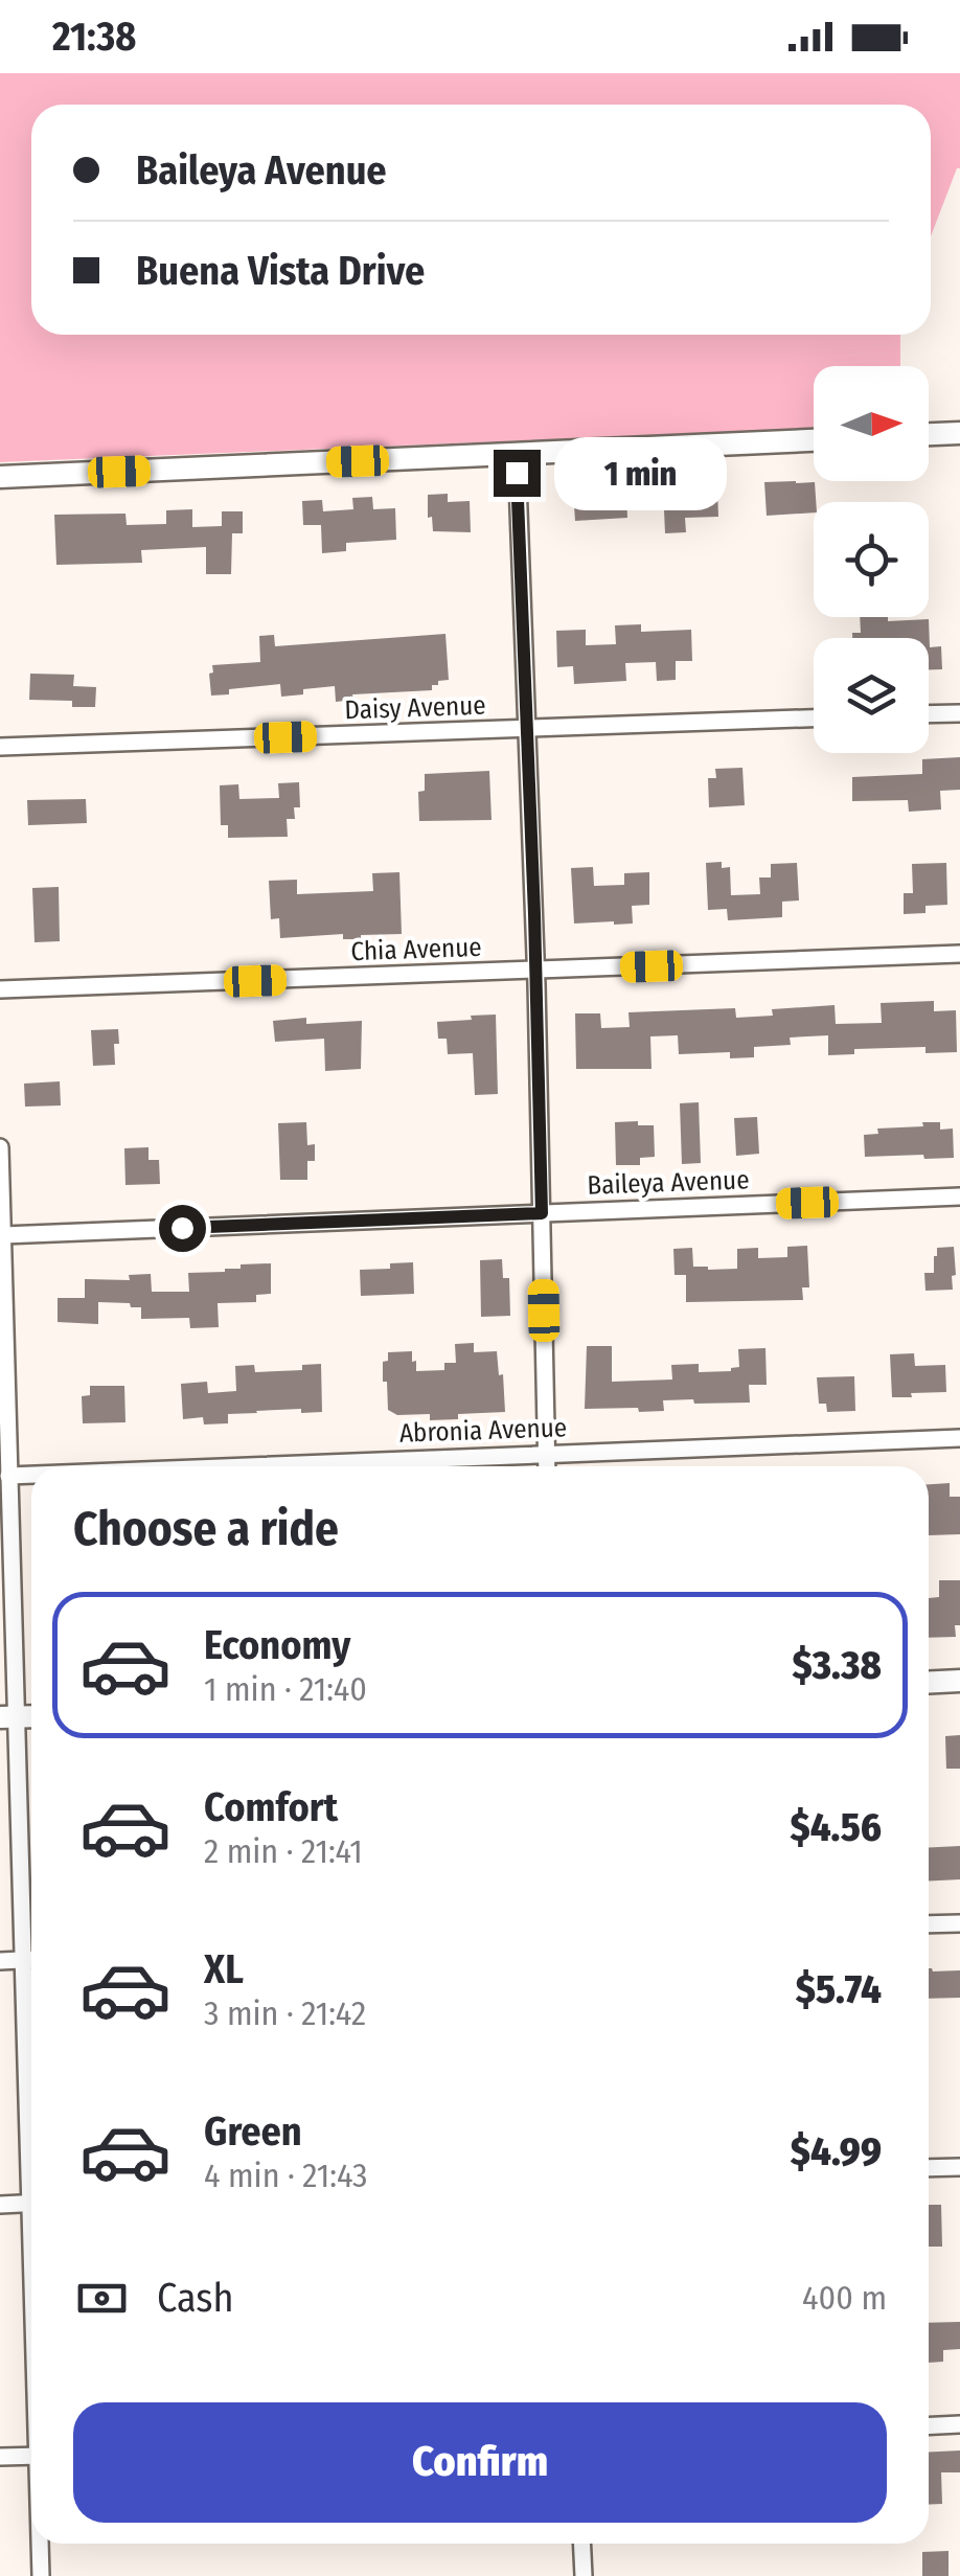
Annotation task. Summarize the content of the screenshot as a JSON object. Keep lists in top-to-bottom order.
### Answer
{
  "streets": {
    "street": [
      "Daisy Avenue",
      "Chia Avenue",
      "Baileya Avenue",
      "Abronia Avenue"
    ]
  },
  "north": "right",
  "page": {
    "status": "21:38",
    "banner": ["Baileya Avenue", "Buena Vista Drive"],
    "bubble": "1 min",
    "heading": "Choose a ride",
    "list": [
      {
        "name": "Economy",
        "note": "1 min · 21:40",
        "value": "$3.38"
      },
      {
        "name": "Comfort",
        "note": "2 min · 21:41",
        "value": "$4.56"
      },
      {
        "name": "XL",
        "note": "3 min · 21:42",
        "value": "$5.74"
      },
      {
        "name": "Green",
        "note": "4 min · 21:43",
        "value": "$4.99"
      }
    ],
    "pay": ["Cash", "400 m"],
    "buttons": "Confirm"
  }
}
